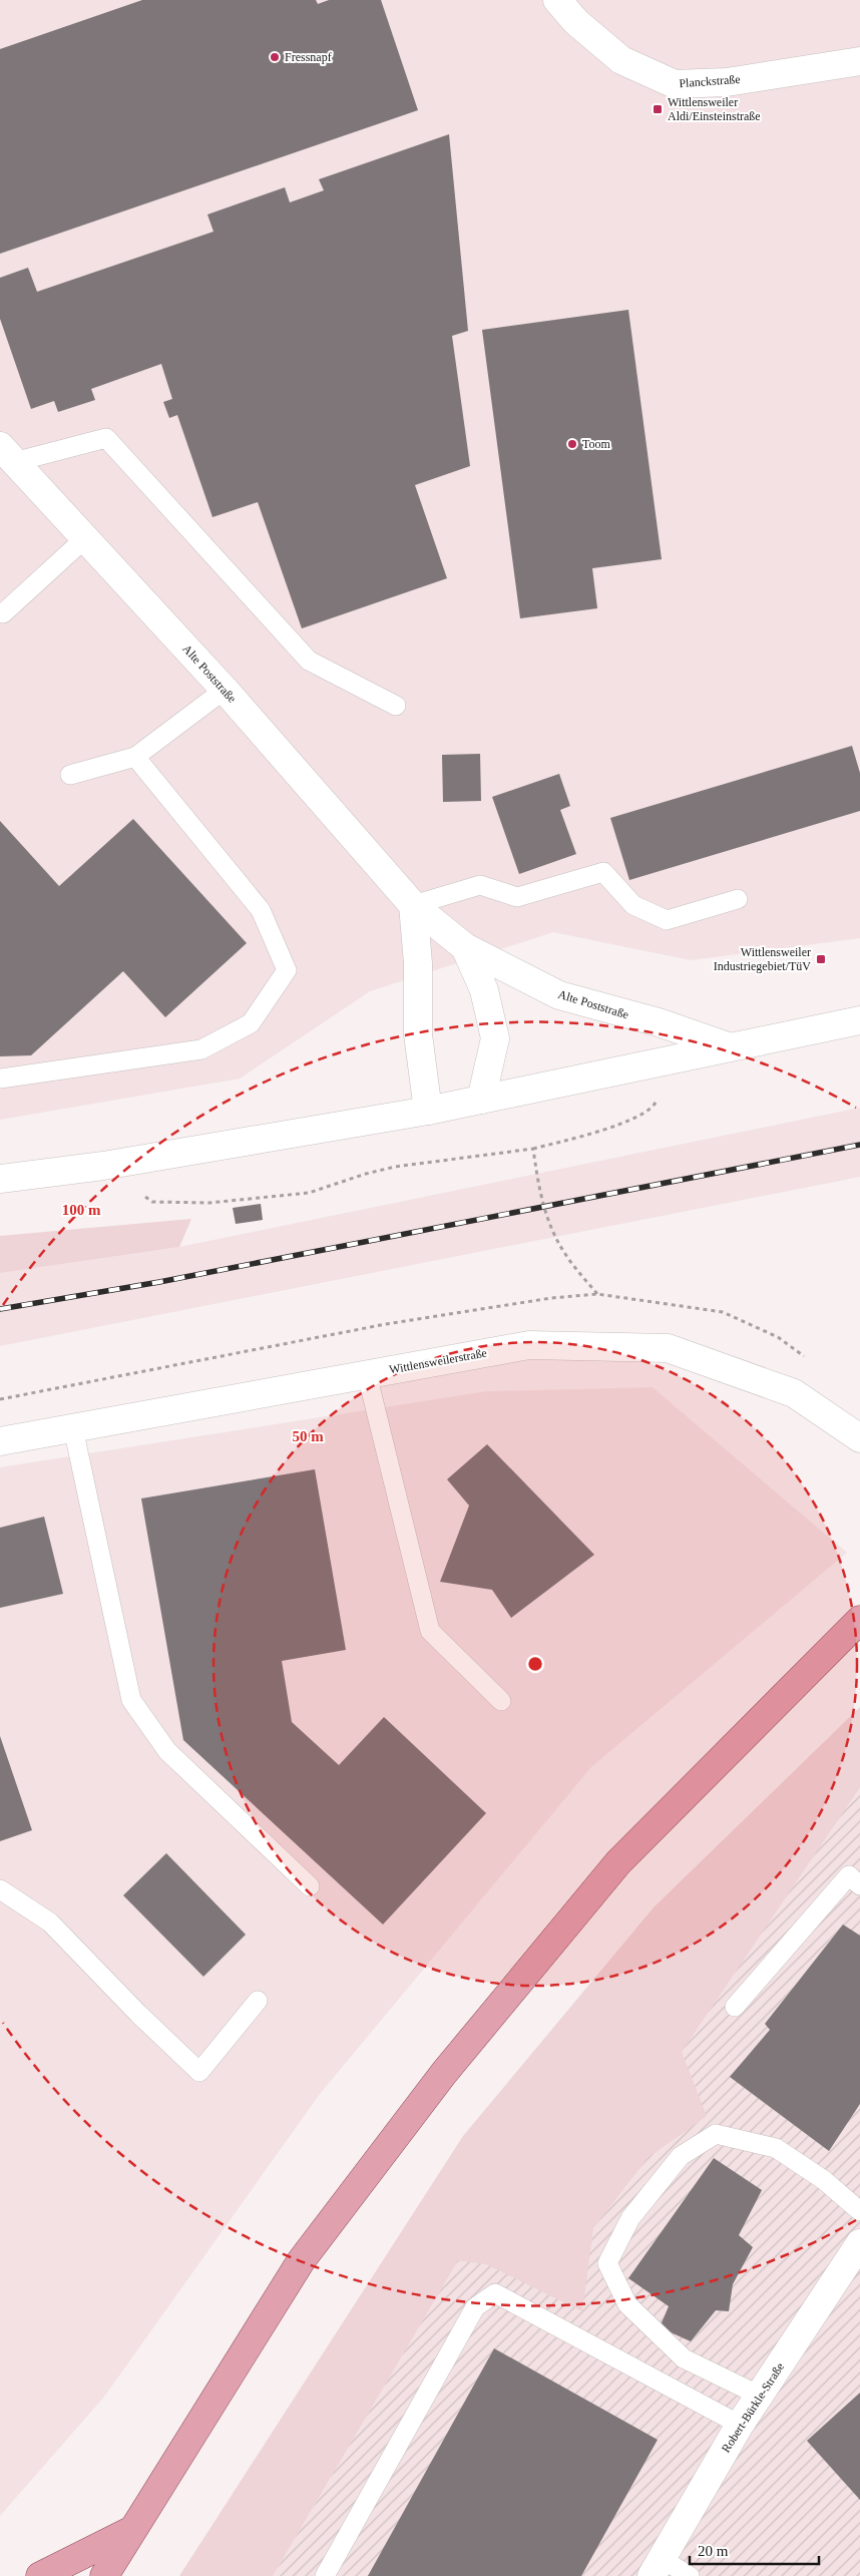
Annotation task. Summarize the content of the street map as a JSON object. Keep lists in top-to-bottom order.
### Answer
{
  "streets": {
    "street": [
      "Planckstraße",
      "Alte Poststraße",
      "Wittlensweilerstraße",
      "Robert-Bürkle-Straße"
    ]
  },
  "places": {
    "other": ["Fressnapf", "Toom"],
    "transit": ["Wittlensweiler Aldi/Einsteinstraße", "Wittlensweiler Industriegebiet/TüV"]
  },
  "scale_bar": "20 m",
  "rings": ["100 m", "50 m"]
}
